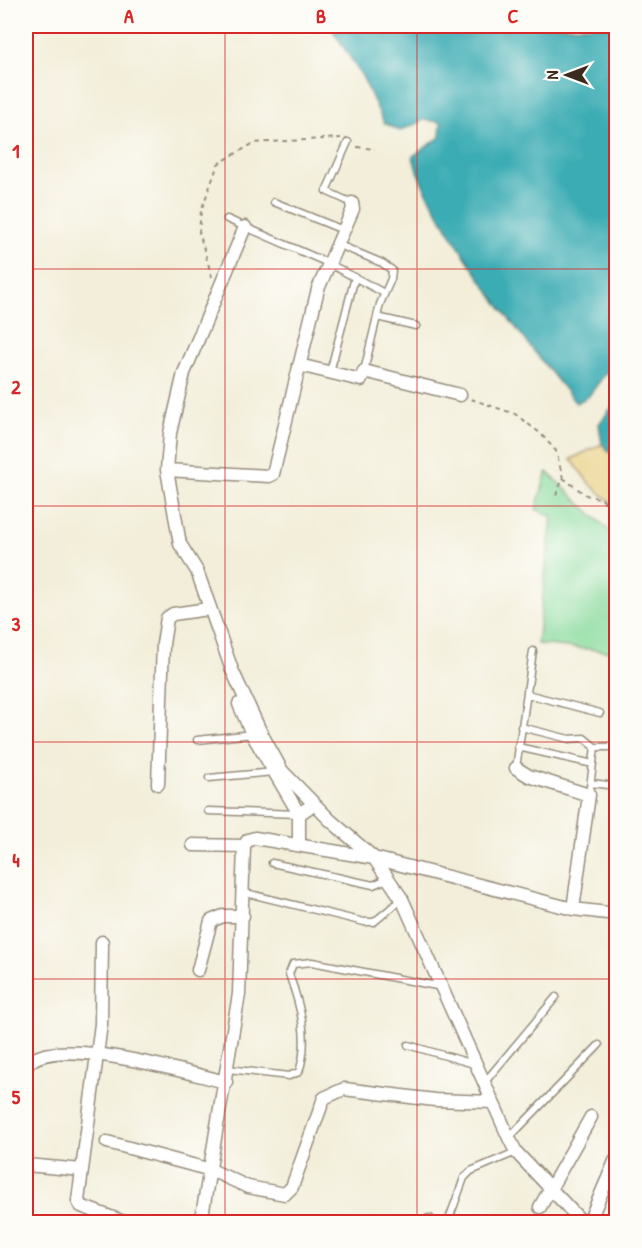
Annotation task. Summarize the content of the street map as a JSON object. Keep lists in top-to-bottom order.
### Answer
{
  "north": "left",
  "grid": {
    "columns": ["A", "B", "C"],
    "rows": [
      "1",
      "2",
      "3",
      "4",
      "5"
    ]
  }
}
